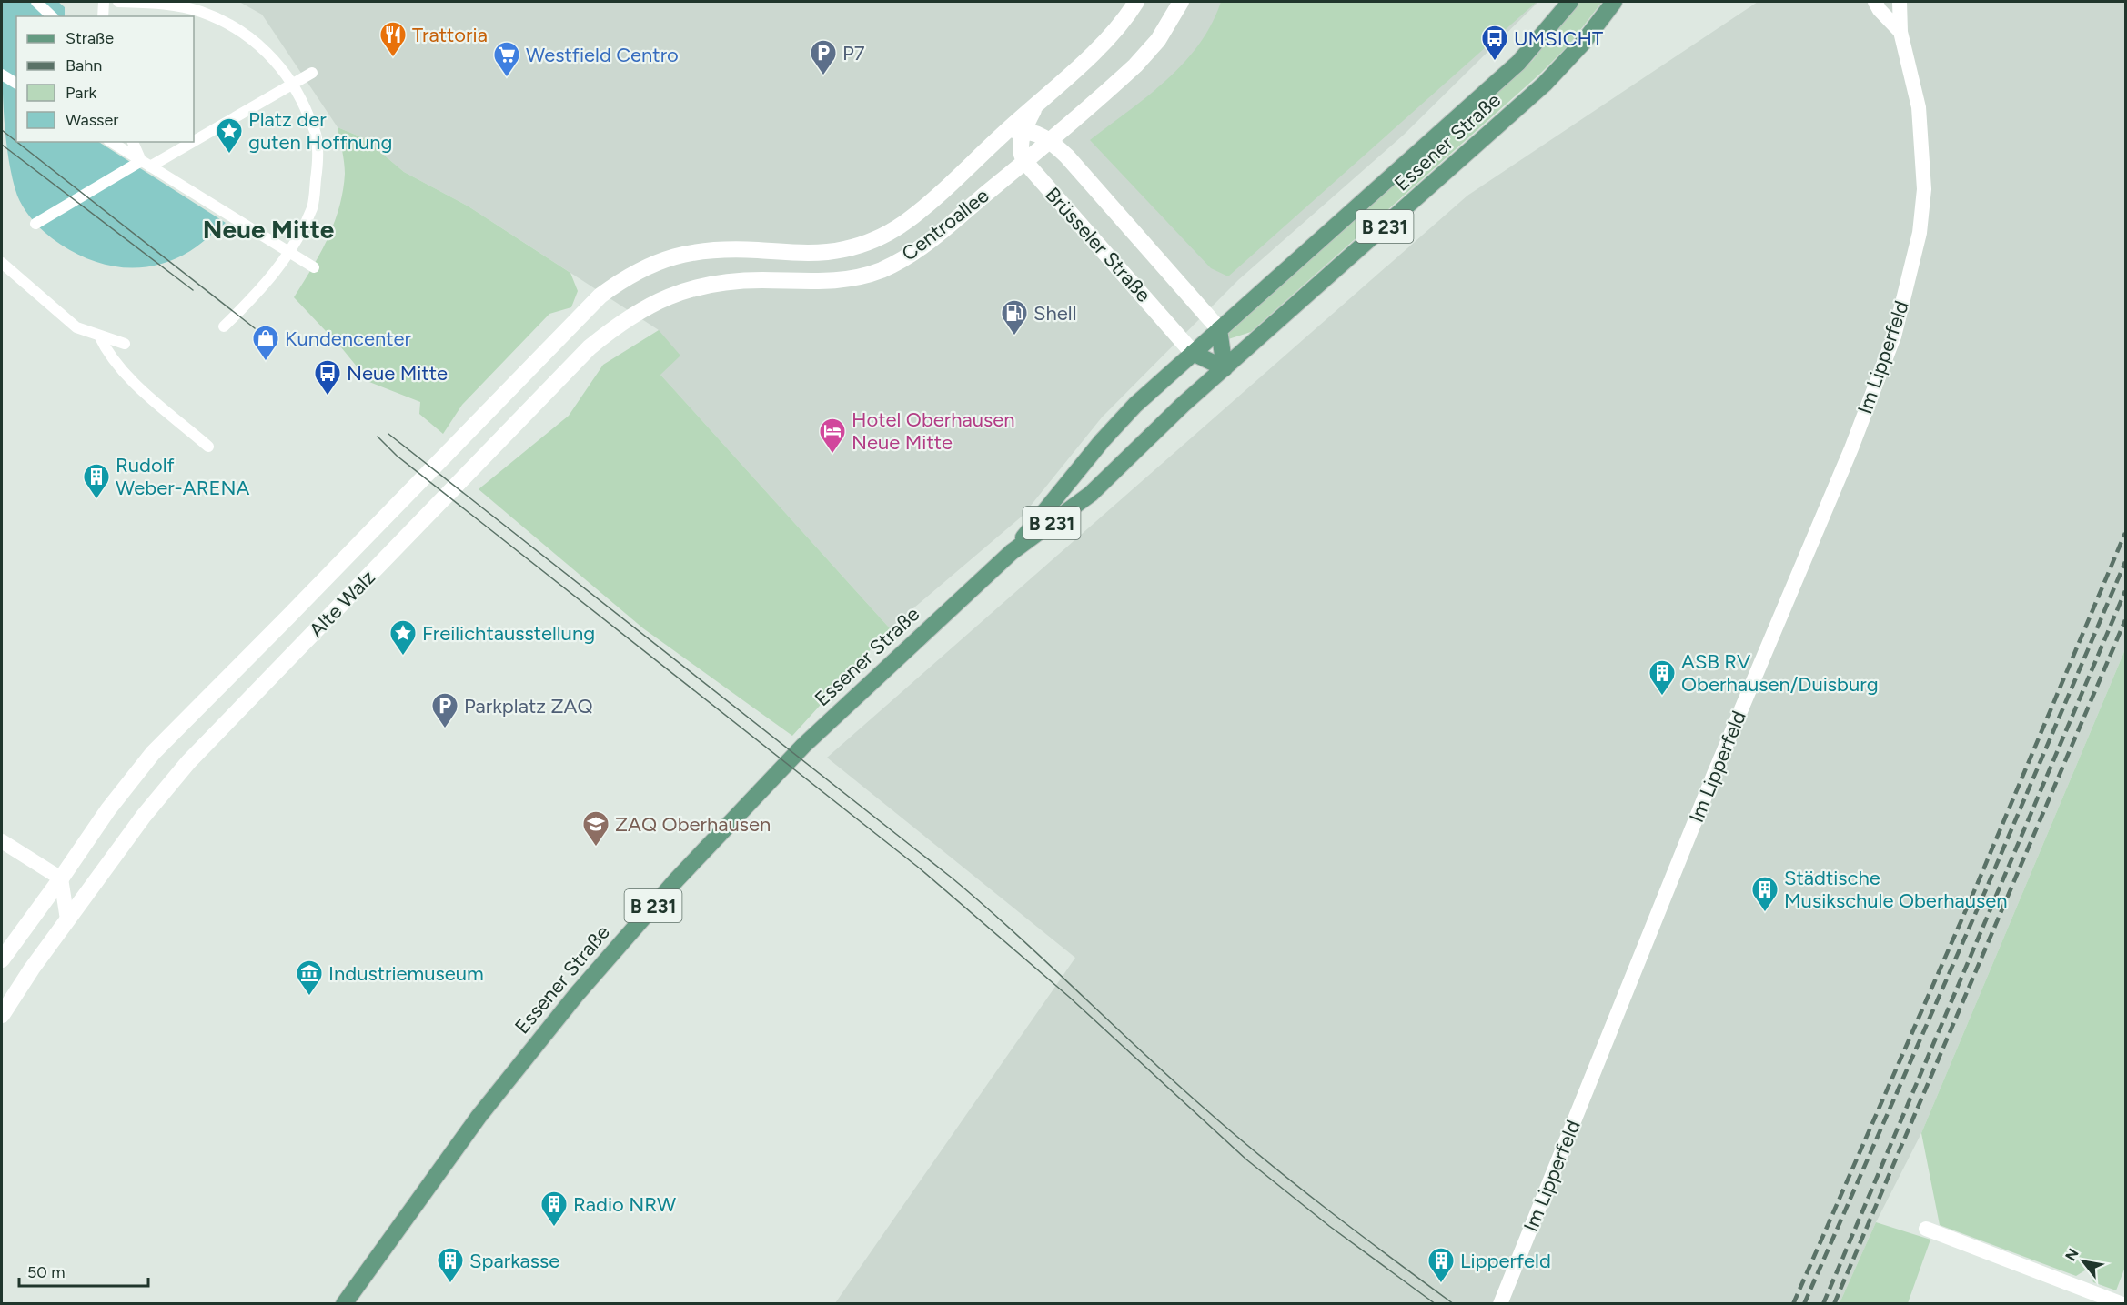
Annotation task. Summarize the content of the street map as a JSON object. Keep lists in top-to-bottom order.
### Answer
{
  "streets": {
    "main road": ["Essener Straße", "B 231"],
    "street": [
      "Centroallee",
      "Brüsseler Straße",
      "Im Lipperfeld",
      "Alte Walz"
    ]
  },
  "crossings": [
    ["Essener Straße", "Brüsseler Straße"],
    ["Centroallee", "Brüsseler Straße"],
    ["Centroallee", "Alte Walz"]
  ],
  "districts": ["Neue Mitte"],
  "places": {
    "restaurant": ["Trattoria"],
    "bus stop": ["UMSICHT", "Neue Mitte"],
    "parking": ["P7", "Parkplatz ZAQ"],
    "supermarket": ["Westfield Centro"],
    "place": ["Platz der guten Hoffnung", "Freilichtausstellung"],
    "fuel station": ["Shell"],
    "shop": ["Kundencenter"],
    "hotel": ["Hotel Oberhausen Neue Mitte"],
    "building": [
      "Rudolf Weber-ARENA",
      "ASB RV Oberhausen/Duisburg",
      "Städtische Musikschule Oberhausen",
      "Radio NRW",
      "Sparkasse",
      "Lipperfeld"
    ],
    "school or university": ["ZAQ Oberhausen"],
    "museum": ["Industriemuseum"]
  },
  "legend": [
    "Straße",
    "Bahn",
    "Park",
    "Wasser"
  ],
  "scale_bar": "50 m",
  "north": "top left"
}
